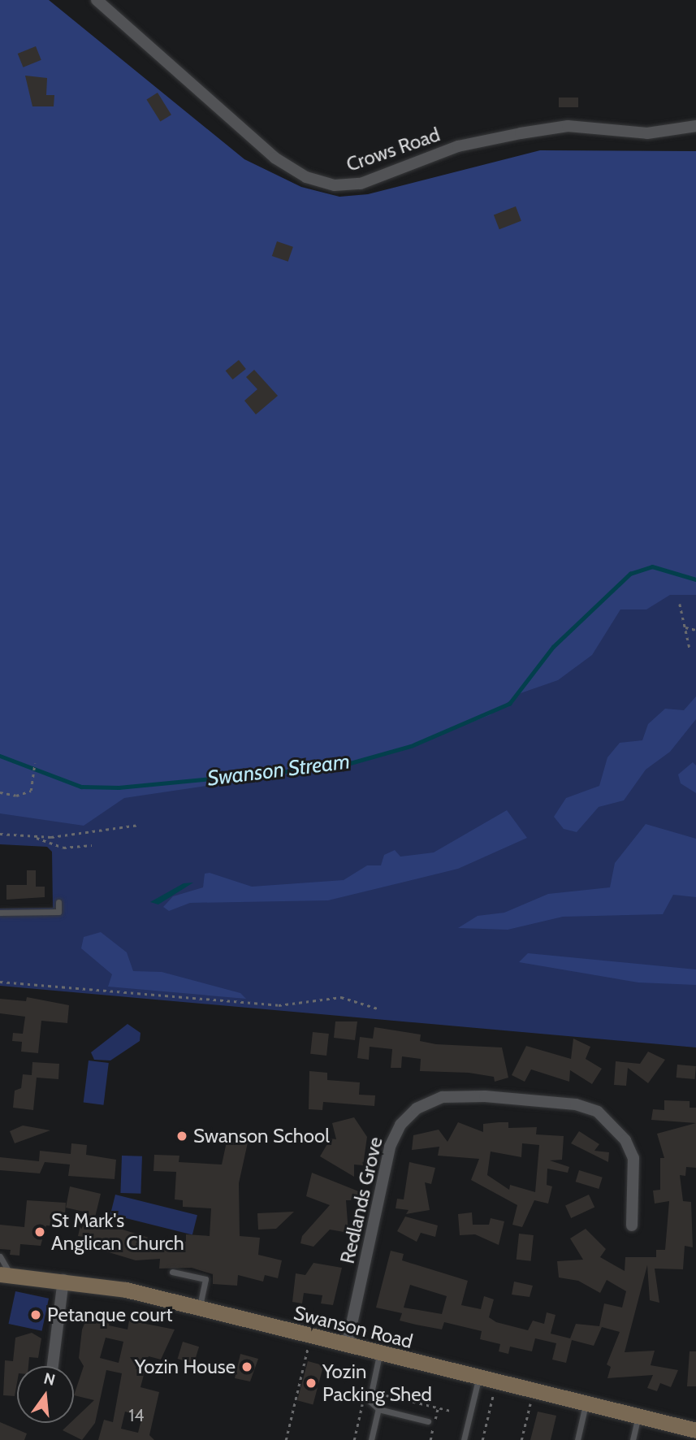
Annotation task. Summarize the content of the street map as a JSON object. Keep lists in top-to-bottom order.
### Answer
{
  "streets": {
    "main road": ["Swanson Road"],
    "street": ["Crows Road", "Redlands Grove"]
  },
  "crossings": [
    ["Redlands Grove", "Swanson Road"]
  ],
  "water": ["Swanson Stream"],
  "places": [
    "Swanson School",
    "St Mark's Anglican Church",
    "Petanque court",
    "Yozin House",
    "Yozin Packing Shed"
  ],
  "house_numbers": ["14"],
  "north": "top"
}
